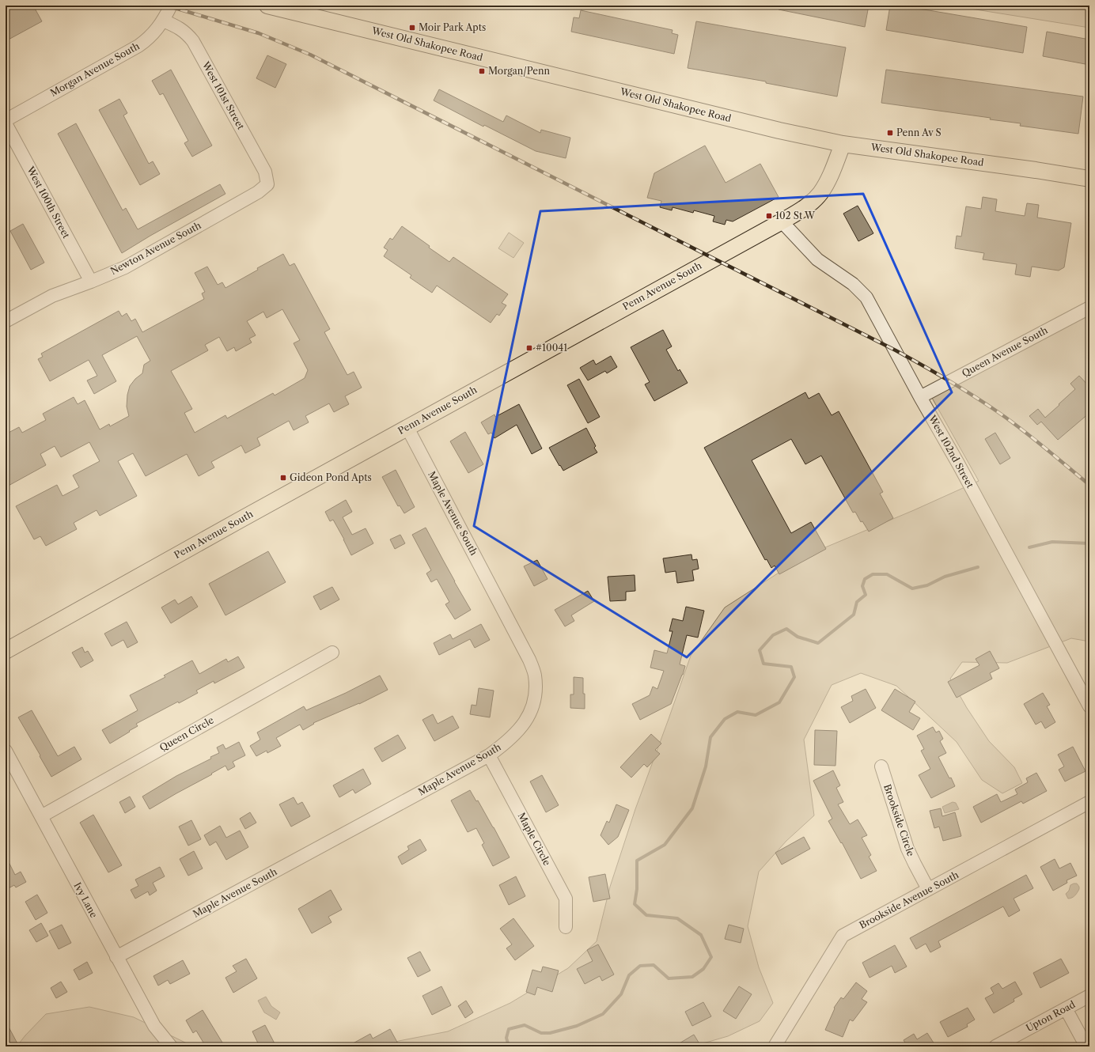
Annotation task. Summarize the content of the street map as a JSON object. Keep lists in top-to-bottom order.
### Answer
{
  "streets": {
    "main road": ["West Old Shakopee Road", "Penn Avenue South"],
    "street": [
      "Morgan Avenue South",
      "West 101st Street",
      "West 100th Street",
      "Newton Avenue South",
      "Queen Avenue South",
      "West 102nd Street",
      "Maple Avenue South",
      "Queen Circle",
      "Brookside Circle",
      "Maple Circle",
      "Ivy Lane",
      "Brookside Avenue South",
      "Upton Road"
    ]
  },
  "crossings": [
    ["West Old Shakopee Road", "Penn Avenue South"],
    ["Morgan Avenue South", "West 101st Street"],
    ["West 101st Street", "Newton Avenue South"],
    ["West 100th Street", "Newton Avenue South"],
    ["Penn Avenue South", "West 102nd Street"],
    ["Penn Avenue South", "Maple Avenue South"],
    ["Queen Avenue South", "West 102nd Street"],
    ["Maple Avenue South", "Maple Circle"],
    ["Maple Avenue South", "Ivy Lane"],
    ["Queen Circle", "Ivy Lane"],
    ["Brookside Circle", "Brookside Avenue South"]
  ],
  "places": {
    "transit": [
      "Moir Park Apts",
      "Morgan/Penn",
      "Penn Av S",
      "102 St W",
      "#10041",
      "Gideon Pond Apts"
    ]
  }
}
